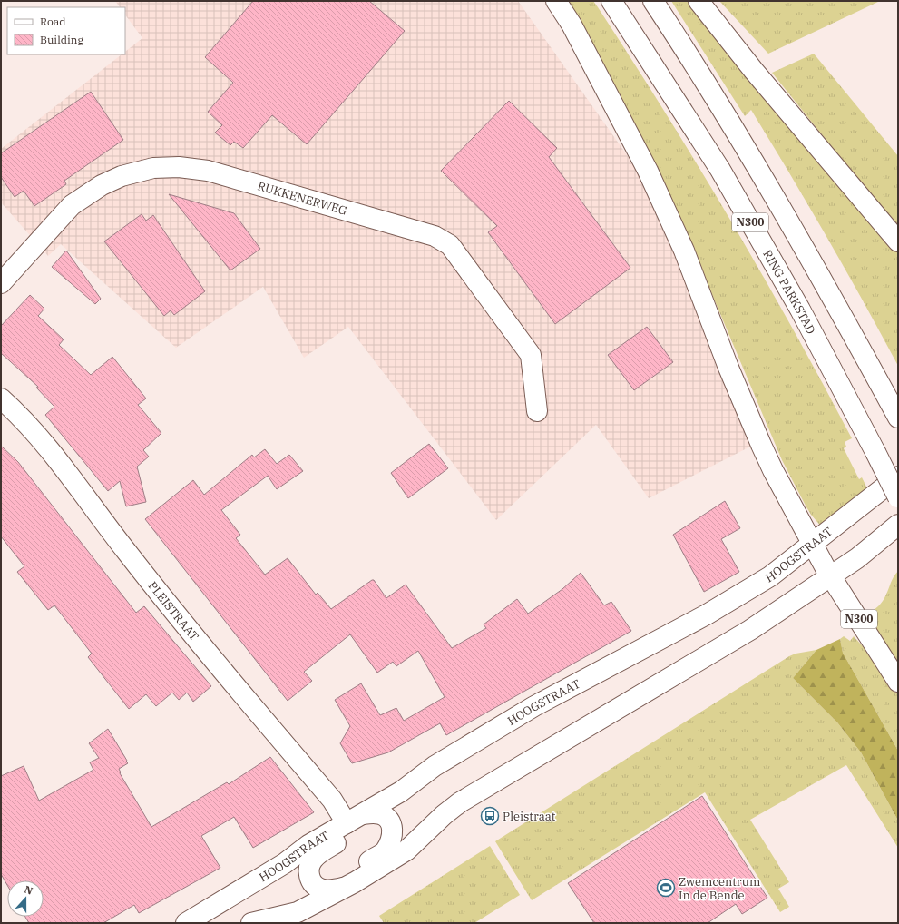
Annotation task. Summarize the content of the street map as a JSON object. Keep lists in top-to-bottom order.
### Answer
{
  "streets": {
    "main road": [
      "RUKKENERWEG",
      "N300",
      "RING PARKSTAD",
      "HOOGSTRAAT",
      "PLEISTRAAT"
    ]
  },
  "crossings": [
    ["N300", "HOOGSTRAAT"],
    ["HOOGSTRAAT", "PLEISTRAAT"]
  ],
  "places": {
    "bus stop": ["Pleistraat"],
    "sports": ["Zwemcentrum In de Bende"]
  },
  "legend": ["Road", "Building"],
  "north": "top"
}
